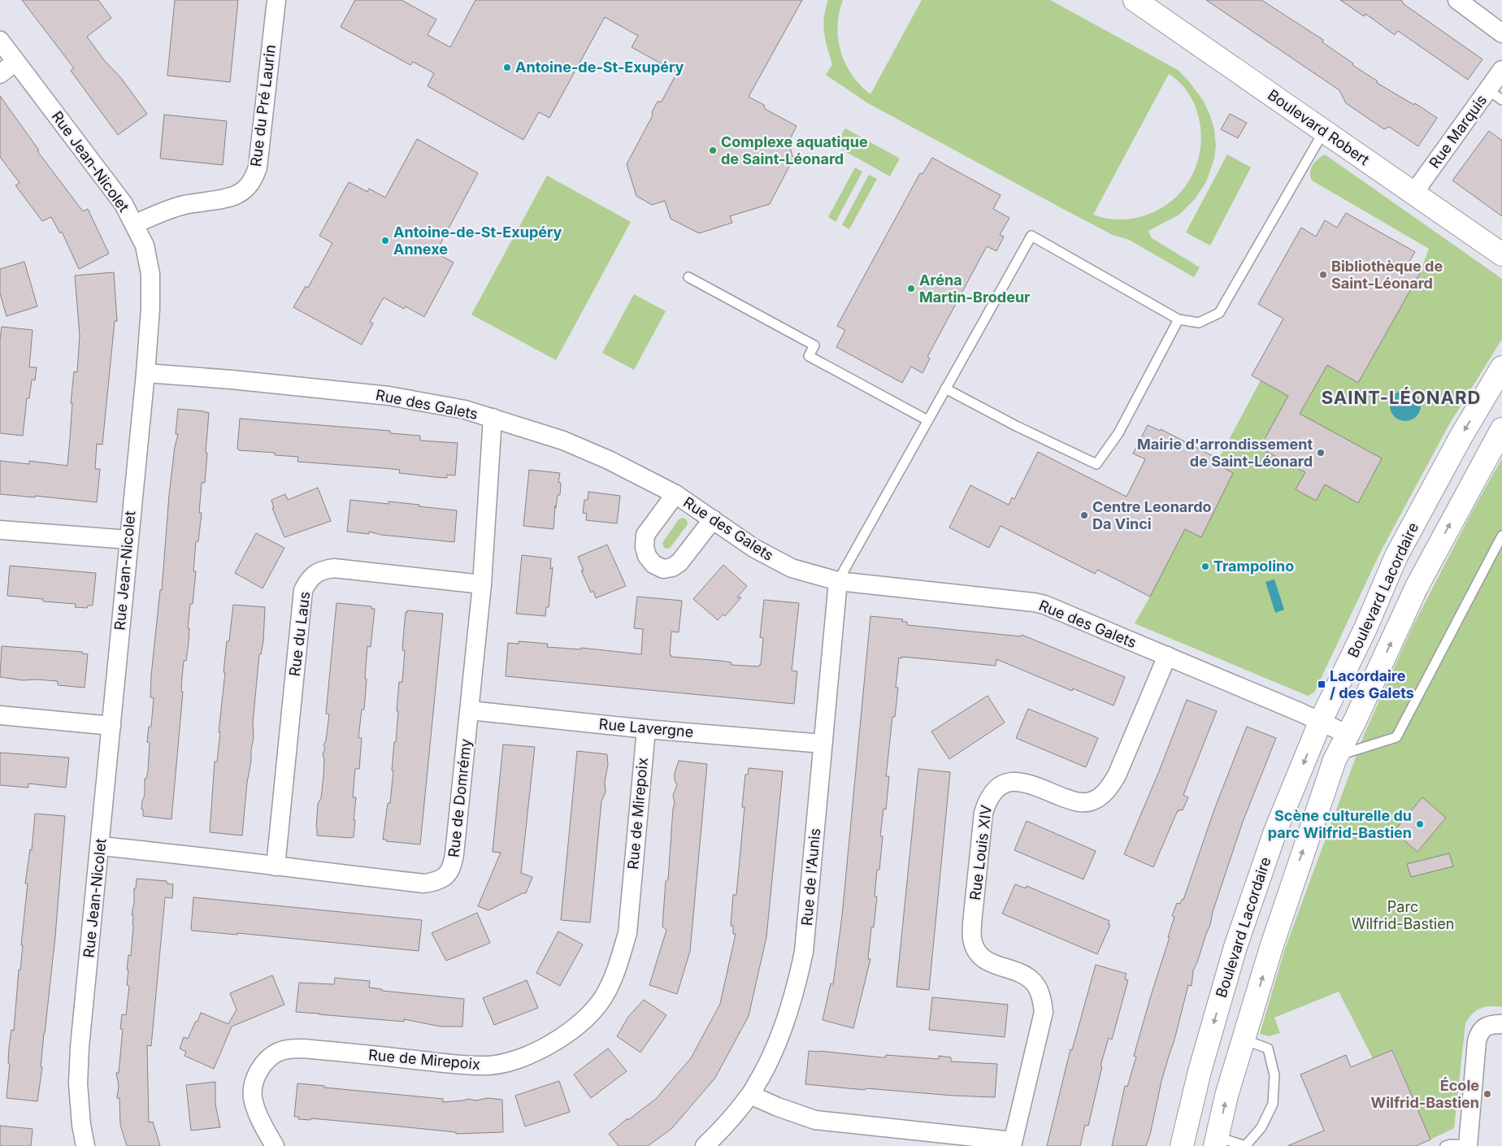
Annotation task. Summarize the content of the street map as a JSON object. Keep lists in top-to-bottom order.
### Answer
{
  "streets": {
    "main road": ["Boulevard Robert", "Boulevard Lacordaire"],
    "street": [
      "Rue du Pré Laurin",
      "Rue Marquis",
      "Rue Jean-Nicolet",
      "Rue des Galets",
      "Rue du Laus",
      "Rue Lavergne",
      "Rue de Domrémy",
      "Rue de Mirepoix",
      "Rue Louis XIV",
      "Rue de l'Aunis"
    ]
  },
  "crossings": [
    ["Rue du Pré Laurin", "Rue Jean-Nicolet"],
    ["Boulevard Robert", "Rue Marquis"],
    ["Rue Jean-Nicolet", "Rue des Galets"],
    ["Rue Jean-Nicolet", "Rue de Domrémy"],
    ["Rue des Galets", "Boulevard Lacordaire"],
    ["Rue des Galets", "Rue de Domrémy"],
    ["Rue des Galets", "Rue Louis XIV"],
    ["Rue des Galets", "Rue de l'Aunis"],
    ["Rue du Laus", "Rue de Domrémy"],
    ["Rue Lavergne", "Rue de Domrémy"],
    ["Rue Lavergne", "Rue de Mirepoix"],
    ["Rue Lavergne", "Rue de l'Aunis"]
  ],
  "districts": ["SAINT-LÉONARD"],
  "parks": ["Parc Wilfrid-Bastien"],
  "places": {
    "other": [
      "Antoine-de-St-Exupéry",
      "Complexe aquatique de Saint-Léonard",
      "Antoine-de-St-Exupéry Annexe",
      "Bibliothèque de Saint-Léonard",
      "Aréna Martin-Brodeur",
      "Mairie d'arrondissement de Saint-Léonard",
      "Centre Leonardo Da Vinci",
      "Trampolino",
      "Scène culturelle du parc Wilfrid-Bastien",
      "École Wilfrid-Bastien"
    ],
    "transit": ["Lacordaire / des Galets"]
  }
}
